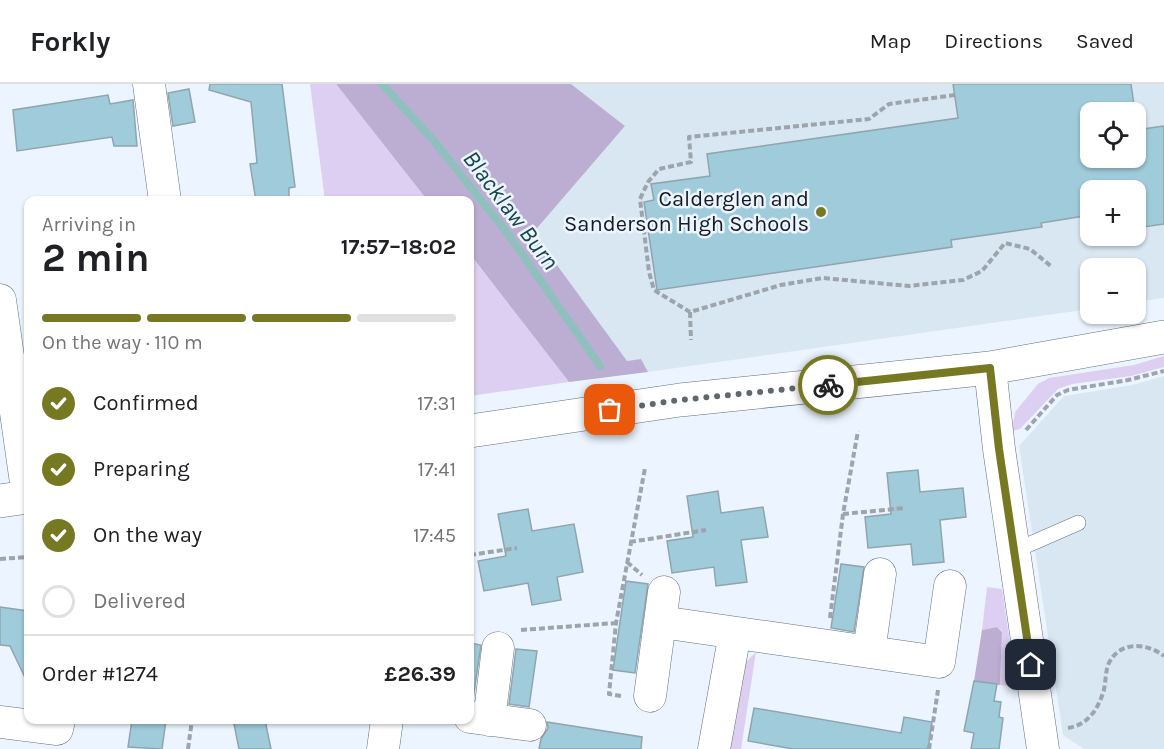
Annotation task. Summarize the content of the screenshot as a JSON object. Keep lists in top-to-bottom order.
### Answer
{
  "water": ["Blacklaw Burn"],
  "places": ["Calderglen and Sanderson High Schools"],
  "page": {
    "header": "Forkly",
    "nav": ["Map", "Directions", "Saved"],
    "map_buttons": ["+", "−"],
    "heading": ["2 min", "Arriving in", "17:57–18:02"],
    "panel": ["Order #1274", "£26.39"],
    "bar": "On the way · 110 m",
    "list": [
      ["Confirmed", "17:31"],
      ["Preparing", "17:41"],
      ["On the way", "17:45"],
      "Delivered"
    ]
  }
}
